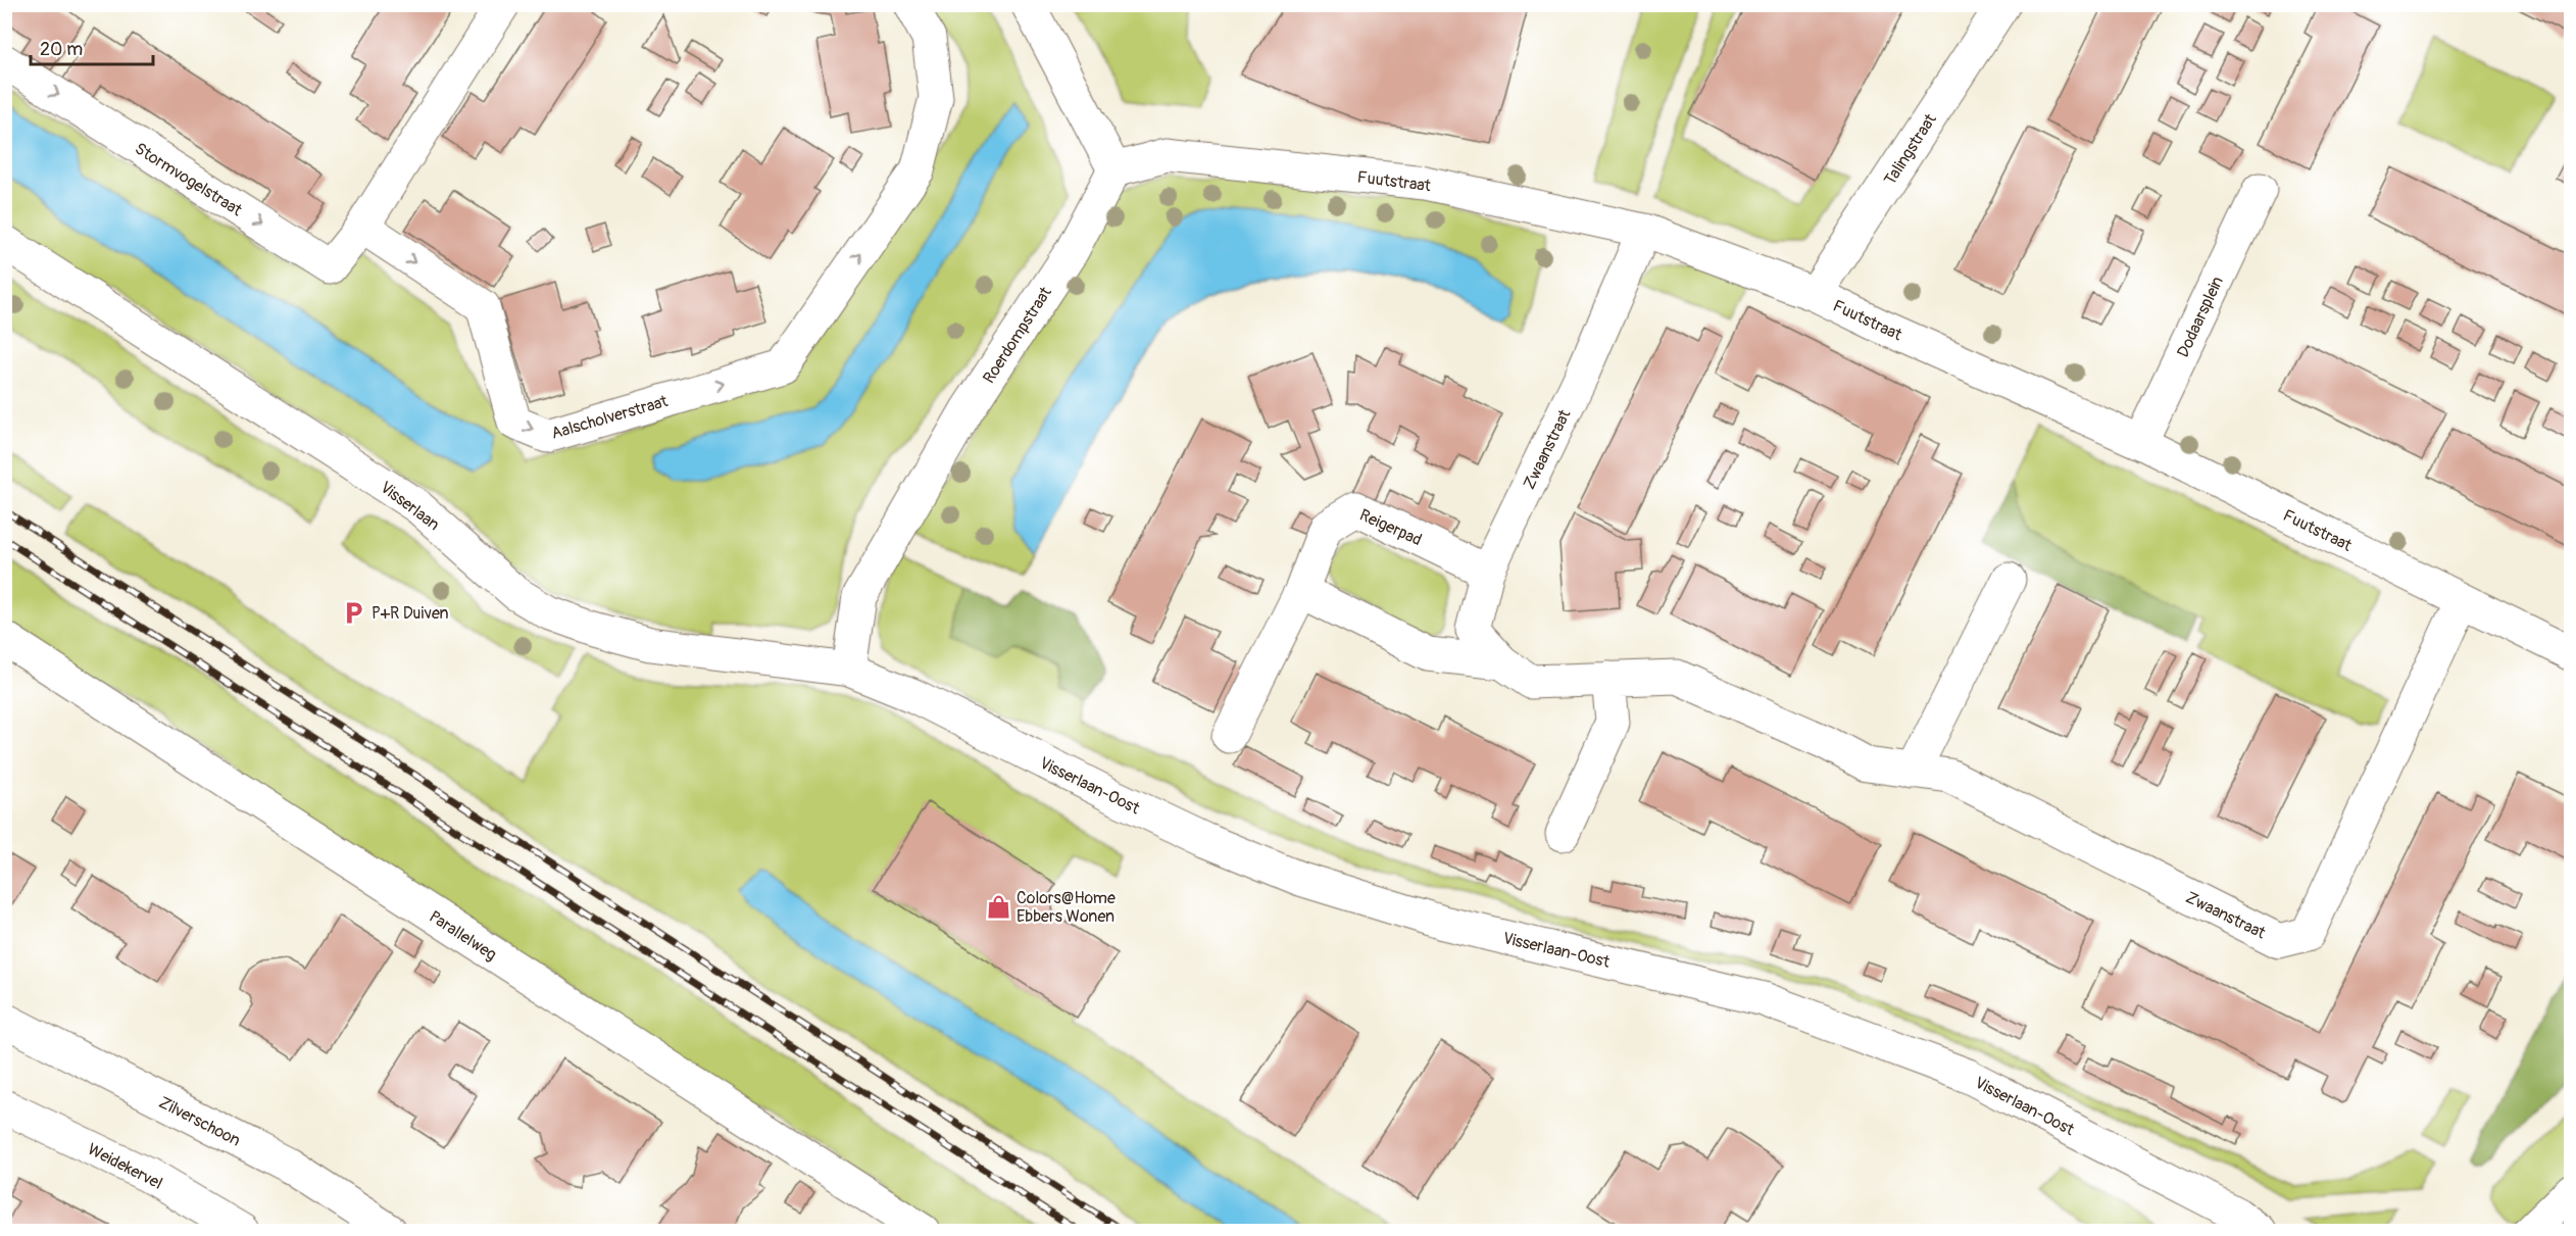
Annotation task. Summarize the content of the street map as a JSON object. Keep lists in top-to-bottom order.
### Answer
{
  "streets": {
    "street": [
      "Talingstraat",
      "Stormvogelstraat",
      "Fuutstraat",
      "Dodaarsplein",
      "Roerdompstraat",
      "Aalscholverstraat",
      "Zwaanstraat",
      "Visserlaan",
      "Reigerpad",
      "Visserlaan-Oost",
      "Parallelweg",
      "Zilverschoon",
      "Weidekervel"
    ]
  },
  "crossings": [
    ["Talingstraat", "Fuutstraat"],
    ["Stormvogelstraat", "Aalscholverstraat"],
    ["Fuutstraat", "Dodaarsplein"],
    ["Fuutstraat", "Roerdompstraat"],
    ["Fuutstraat", "Zwaanstraat"],
    ["Roerdompstraat", "Visserlaan"],
    ["Roerdompstraat", "Visserlaan-Oost"],
    ["Zwaanstraat", "Reigerpad"],
    ["Visserlaan", "Visserlaan-Oost"]
  ],
  "one_way": ["Stormvogelstraat"],
  "places": {
    "parking": ["P+R Duiven"],
    "shop": ["Colors@Home Ebbers Wonen"]
  },
  "scale_bar": "20 m"
}
